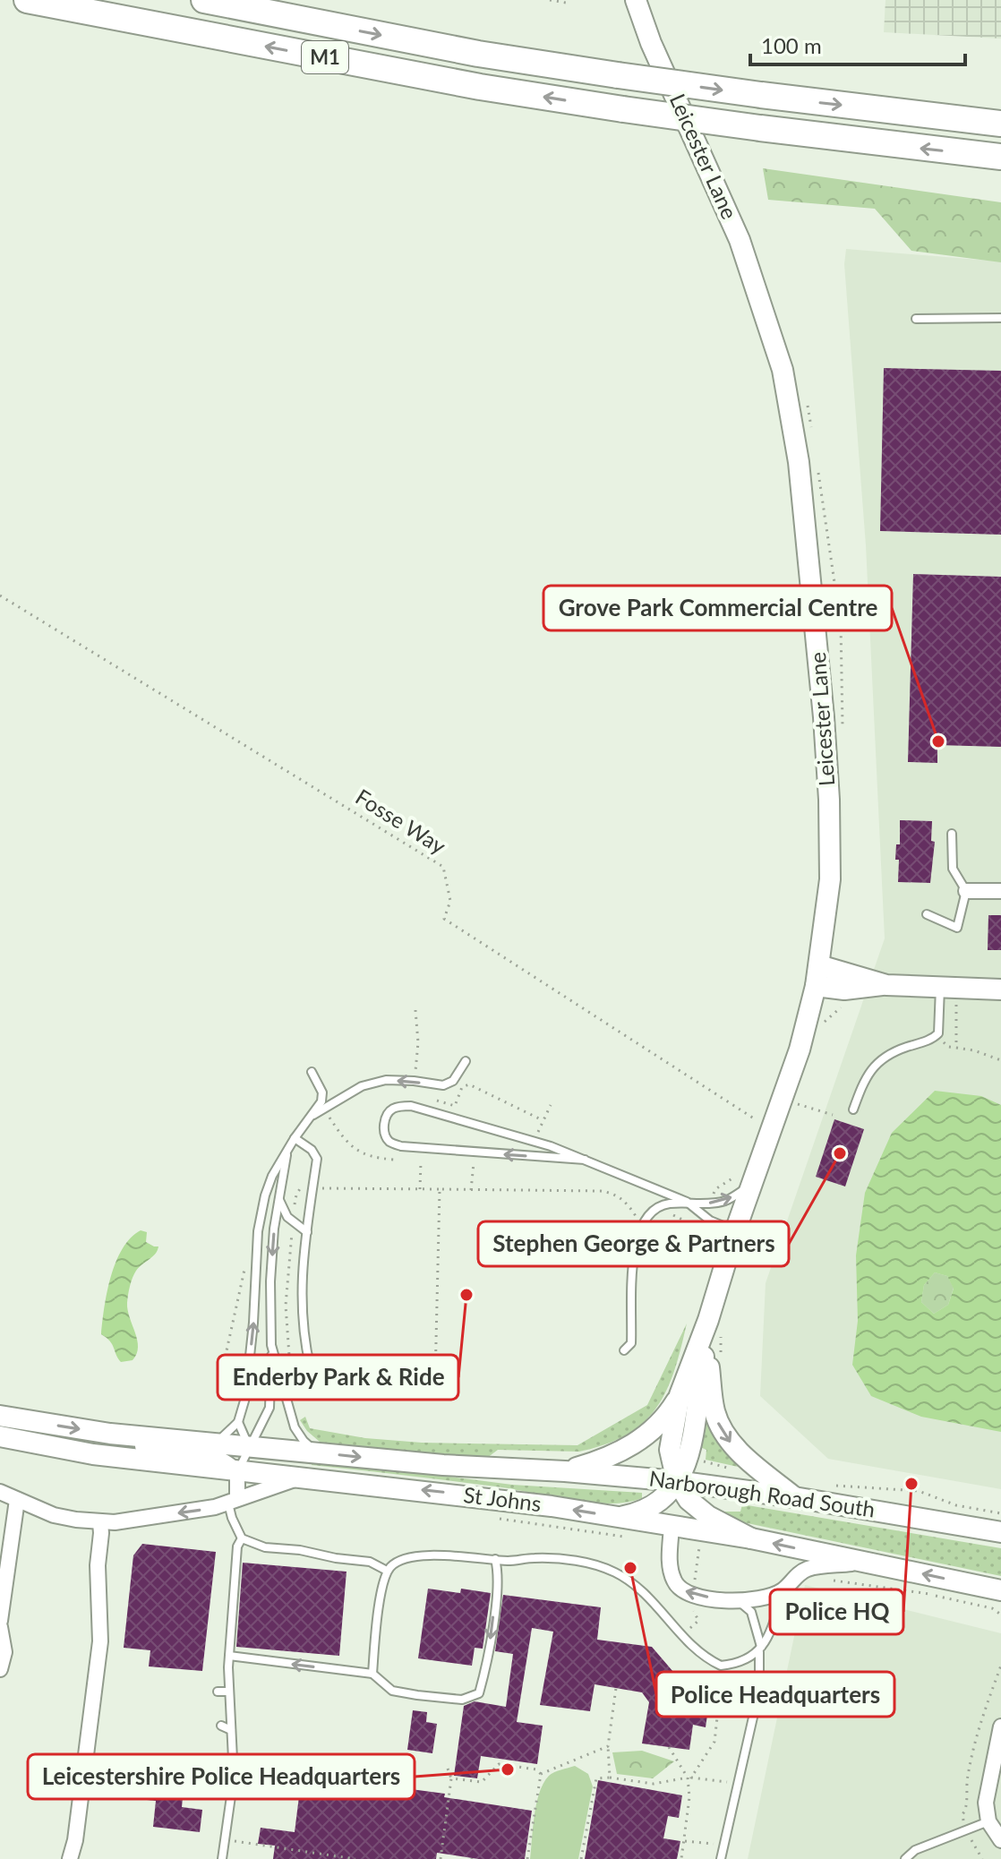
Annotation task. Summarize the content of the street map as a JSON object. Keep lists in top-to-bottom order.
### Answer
{
  "streets": {
    "highway": ["M1"],
    "main road": ["Leicester Lane", "Narborough Road South", "St Johns"],
    "path": ["Fosse Way"]
  },
  "crossings": [
    ["Leicester Lane", "Fosse Way"],
    ["Leicester Lane", "Narborough Road South"],
    ["Narborough Road South", "St Johns"]
  ],
  "places": [
    "Grove Park Commercial Centre",
    "Stephen George & Partners",
    "Enderby Park & Ride",
    "Police HQ",
    "Police Headquarters",
    "Leicestershire Police Headquarters"
  ],
  "scale_bar": "100 m"
}
